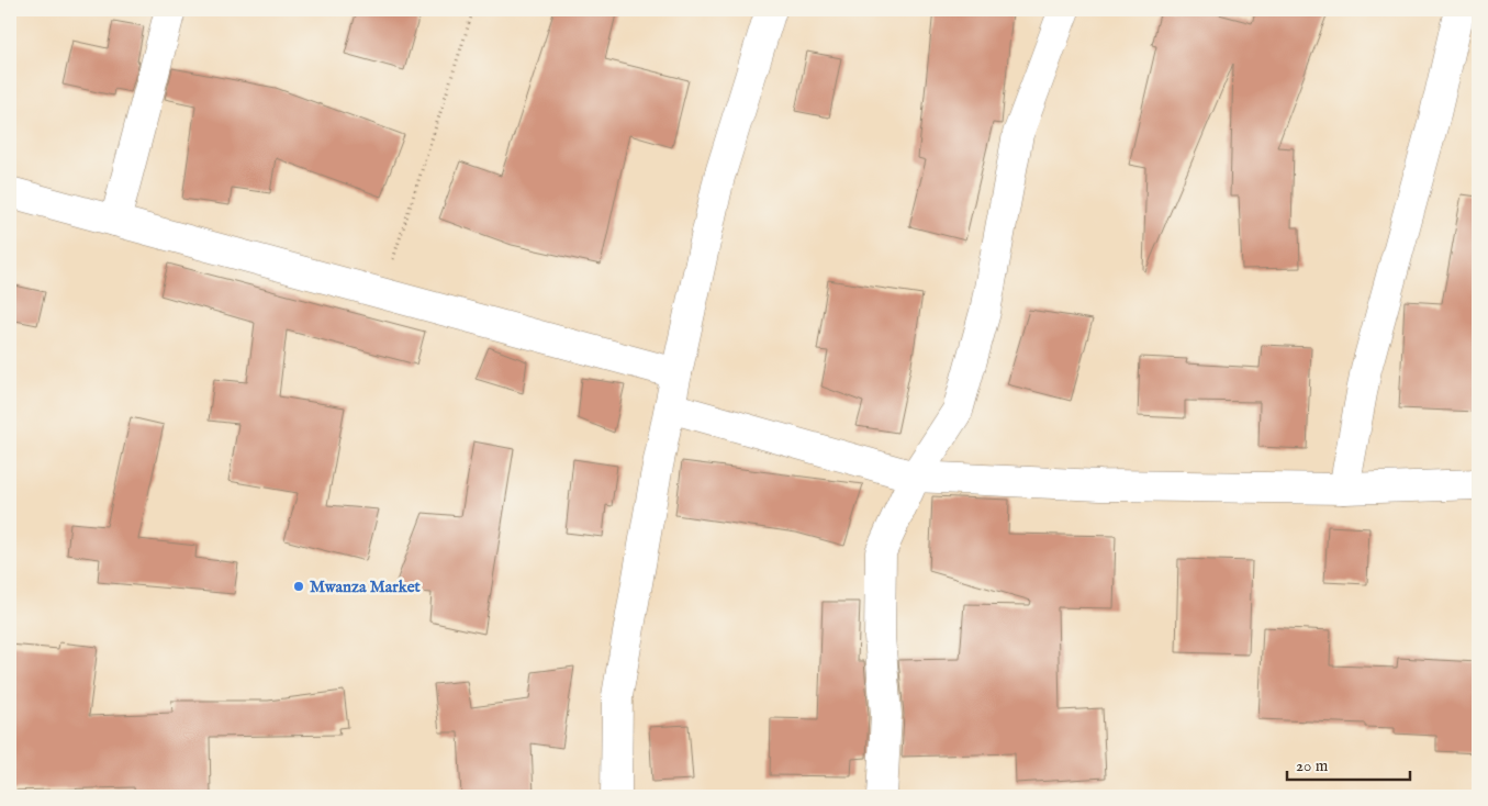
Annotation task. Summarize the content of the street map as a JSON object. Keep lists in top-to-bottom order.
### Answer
{
  "places": ["Mwanza Market"],
  "scale_bar": "20 m"
}
